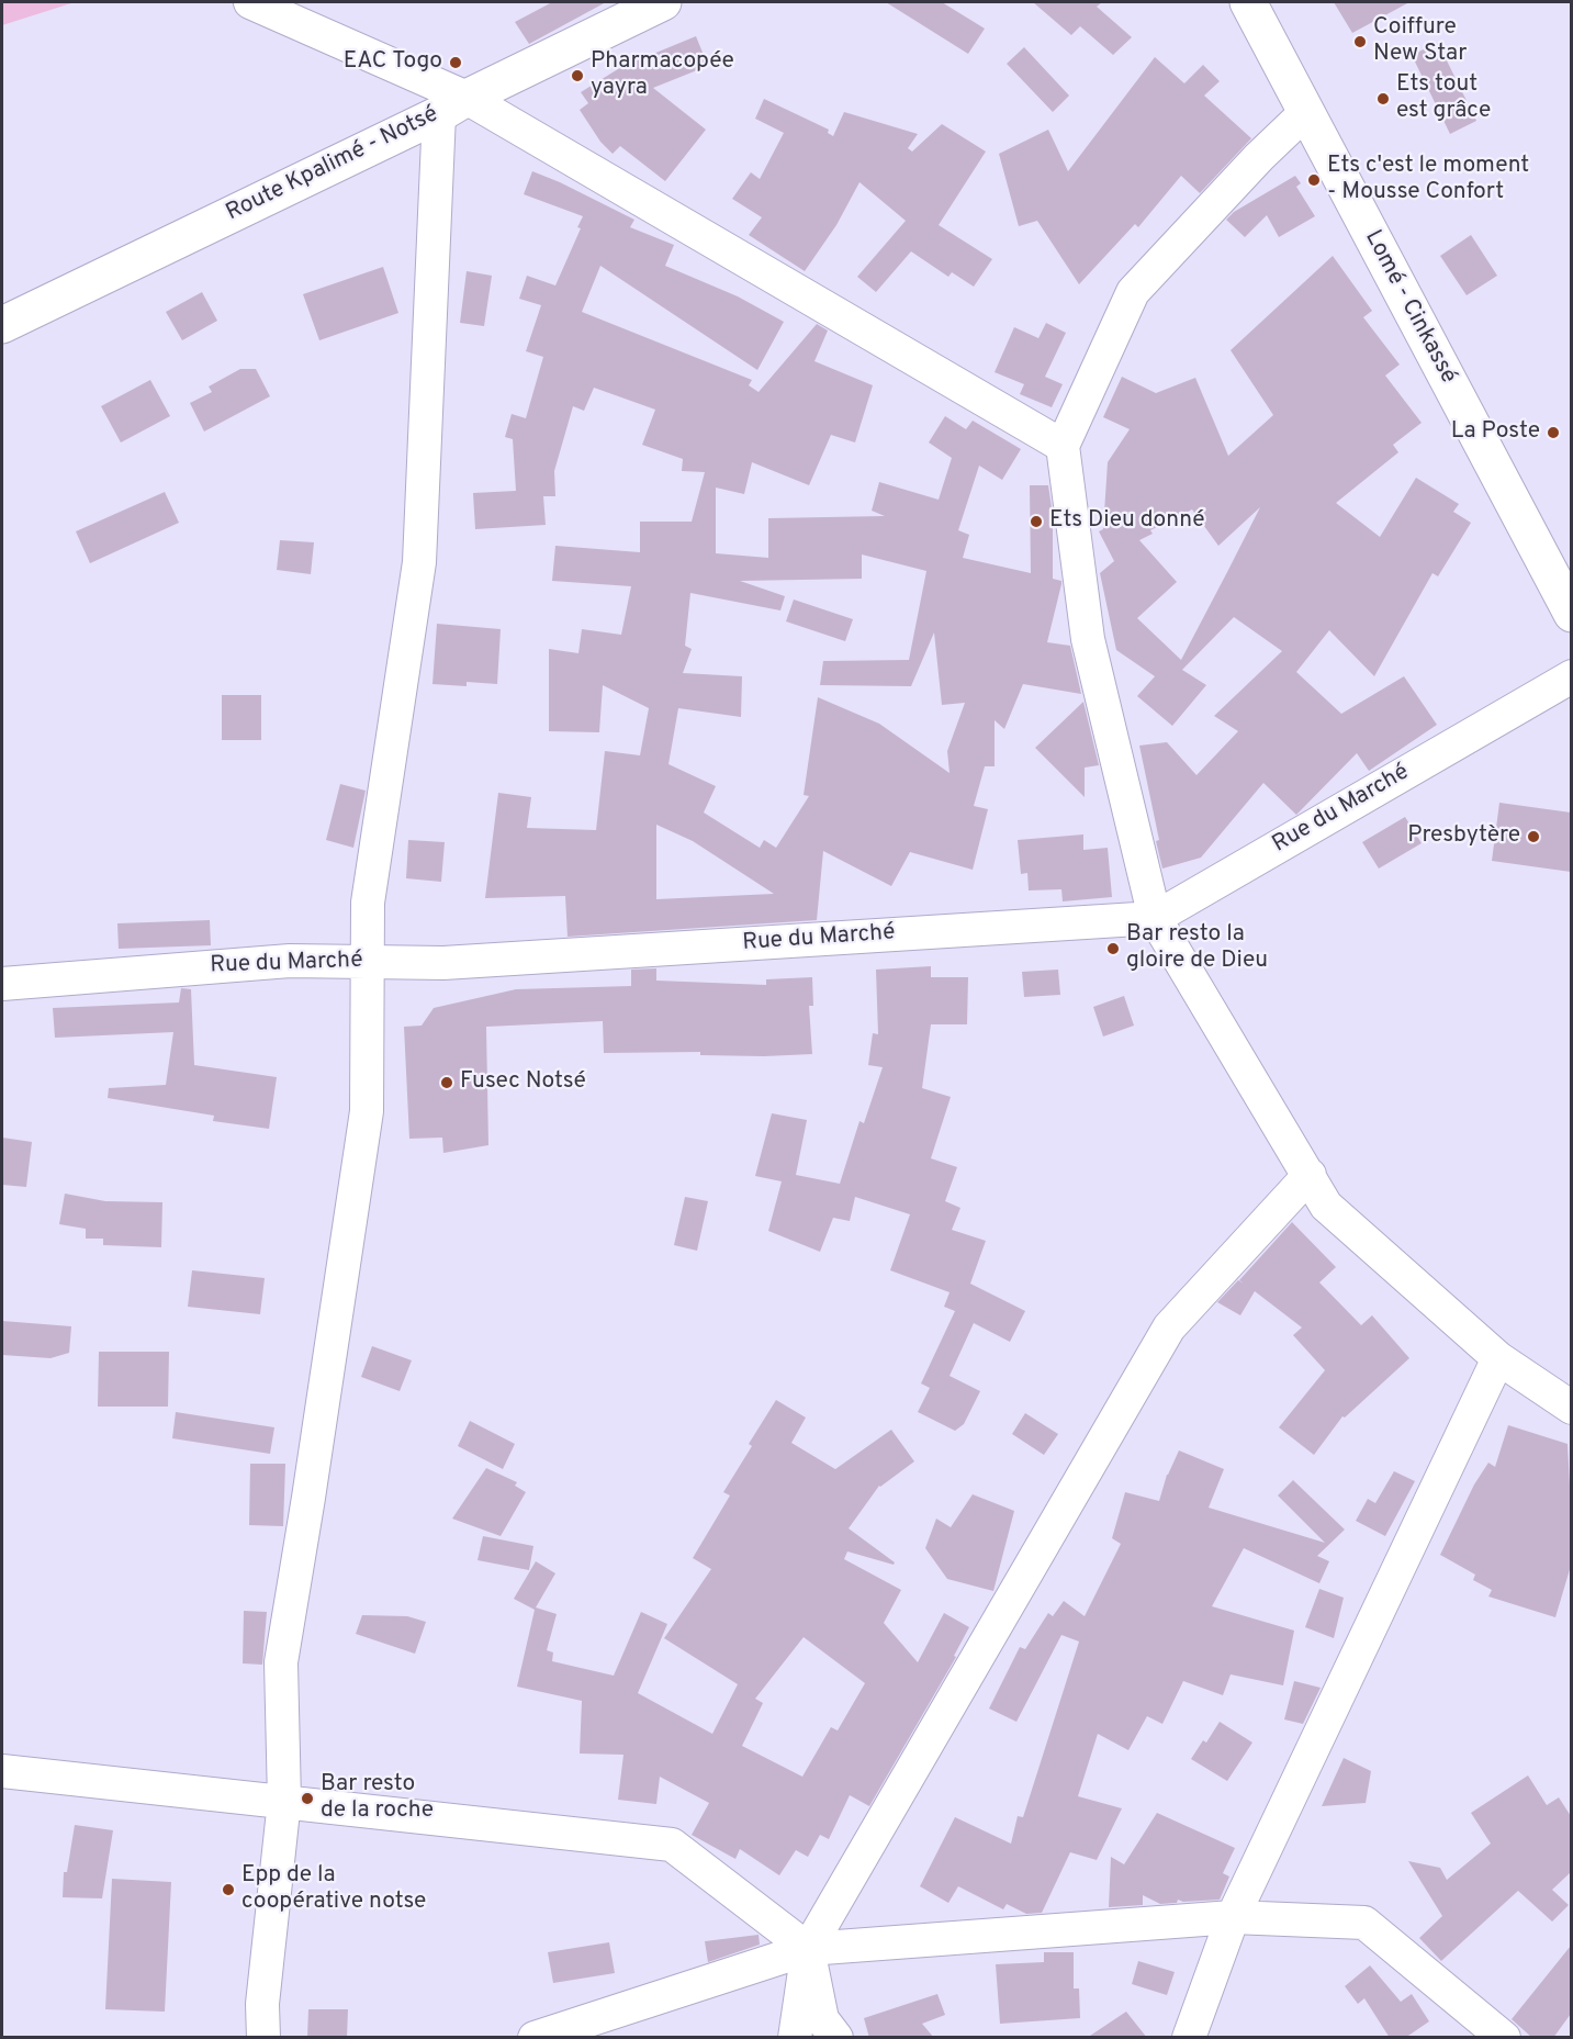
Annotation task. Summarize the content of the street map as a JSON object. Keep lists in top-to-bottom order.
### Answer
{
  "streets": {
    "main road": ["Route Kpalimé - Notsé", "Lomé - Cinkassé"],
    "street": ["Rue du Marché"]
  },
  "places": [
    "Coiffure New Star",
    "EAC Togo",
    "Pharmacopée yayra",
    "Ets tout est grâce",
    "Ets c'est le moment - Mousse Confort",
    "La Poste",
    "Ets Dieu donné",
    "Presbytère",
    "Bar resto la gloire de Dieu",
    "Fusec Notsé",
    "Bar resto de la roche",
    "Epp de la coopérative notse"
  ]
}
